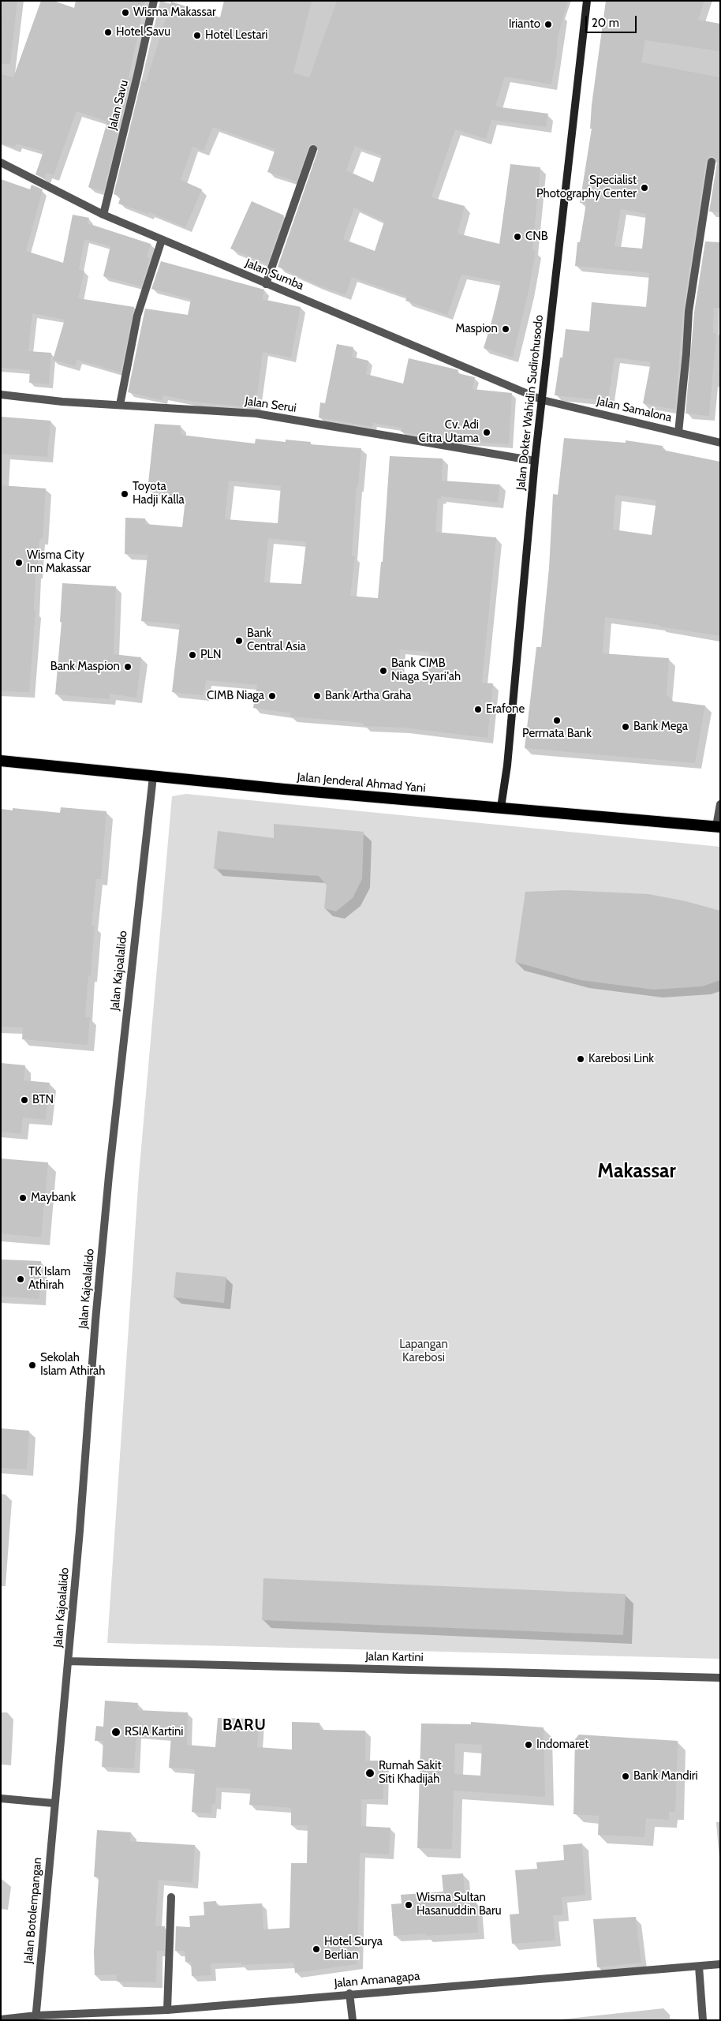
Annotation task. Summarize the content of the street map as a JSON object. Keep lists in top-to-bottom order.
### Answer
{
  "streets": {
    "highway": ["Jalan Jenderal Ahmad Yani"],
    "main road": ["Jalan Dokter Wahidin Sudirohusodo"],
    "street": [
      "Jalan Savu",
      "Jalan Sumba",
      "Jalan Serui",
      "Jalan Samalona",
      "Jalan Kajoalalido",
      "Jalan Kartini",
      "Jalan Botolempangan",
      "Jalan Amanagapa"
    ]
  },
  "crossings": [
    ["Jalan Savu", "Jalan Sumba"],
    ["Jalan Sumba", "Jalan Dokter Wahidin Sudirohusodo"],
    ["Jalan Sumba", "Jalan Samalona"],
    ["Jalan Dokter Wahidin Sudirohusodo", "Jalan Serui"],
    ["Jalan Dokter Wahidin Sudirohusodo", "Jalan Samalona"],
    ["Jalan Dokter Wahidin Sudirohusodo", "Jalan Jenderal Ahmad Yani"],
    ["Jalan Jenderal Ahmad Yani", "Jalan Kajoalalido"],
    ["Jalan Kajoalalido", "Jalan Kartini"],
    ["Jalan Kajoalalido", "Jalan Botolempangan"],
    ["Jalan Botolempangan", "Jalan Amanagapa"]
  ],
  "districts": ["Makassar", "BARU"],
  "parks": ["Lapangan Karebosi"],
  "places": [
    "Wisma Makassar",
    "Irianto",
    "Hotel Savu",
    "Hotel Lestari",
    "Specialist Photography Center",
    "CNB",
    "Maspion",
    "Cv. Adi Citra Utama",
    "Toyota Hadji Kalla",
    "Wisma City Inn Makassar",
    "Bank Central Asia",
    "PLN",
    "Bank Maspion",
    "Bank CIMB Niaga Syari'ah",
    "CIMB Niaga",
    "Bank Artha Graha",
    "Erafone",
    "Permata Bank",
    "Bank Mega",
    "Karebosi Link",
    "BTN",
    "Maybank",
    "TK Islam Athirah",
    "Sekolah Islam Athirah",
    "RSIA Kartini",
    "Indomaret",
    "Rumah Sakit Siti Khadijah",
    "Bank Mandiri",
    "Wisma Sultan Hasanuddin Baru",
    "Hotel Surya Berlian"
  ],
  "scale_bar": "20 m"
}
